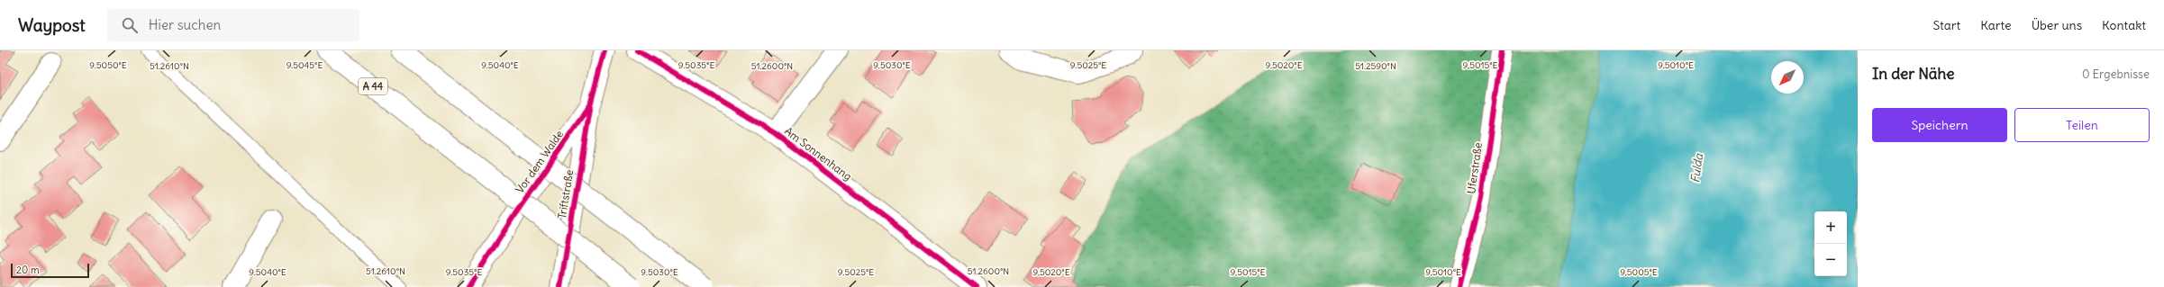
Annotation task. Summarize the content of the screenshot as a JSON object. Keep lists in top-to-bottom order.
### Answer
{
  "streets": {
    "main road": [
      "A 44",
      "Am Sonnenhang",
      "Vor dem Walde",
      "Uferstraße",
      "Triftstraße"
    ]
  },
  "crossings": [
    ["Vor dem Walde", "Triftstraße"]
  ],
  "water": ["Fulda"],
  "scale_bar": "20 m",
  "north": "bottom left",
  "page": {
    "header": "Waypost",
    "search": "Hier suchen",
    "nav": [
      "Start",
      "Karte",
      "Über uns",
      "Kontakt"
    ],
    "heading": ["In der Nähe", "0 Ergebnisse"],
    "buttons": ["Speichern", "Teilen"],
    "map_buttons": ["+", "−"],
    "scale": "20 m"
  },
  "coordinates": [
    "9.5050°E",
    "9.5045°E",
    "9.5040°E",
    "9.5035°E",
    "9.5030°E",
    "9.5025°E",
    "9.5020°E",
    "9.5015°E",
    "9.5010°E",
    "51.2610°N",
    "51.2600°N",
    "51.2590°N",
    "9.5005°E"
  ]
}
